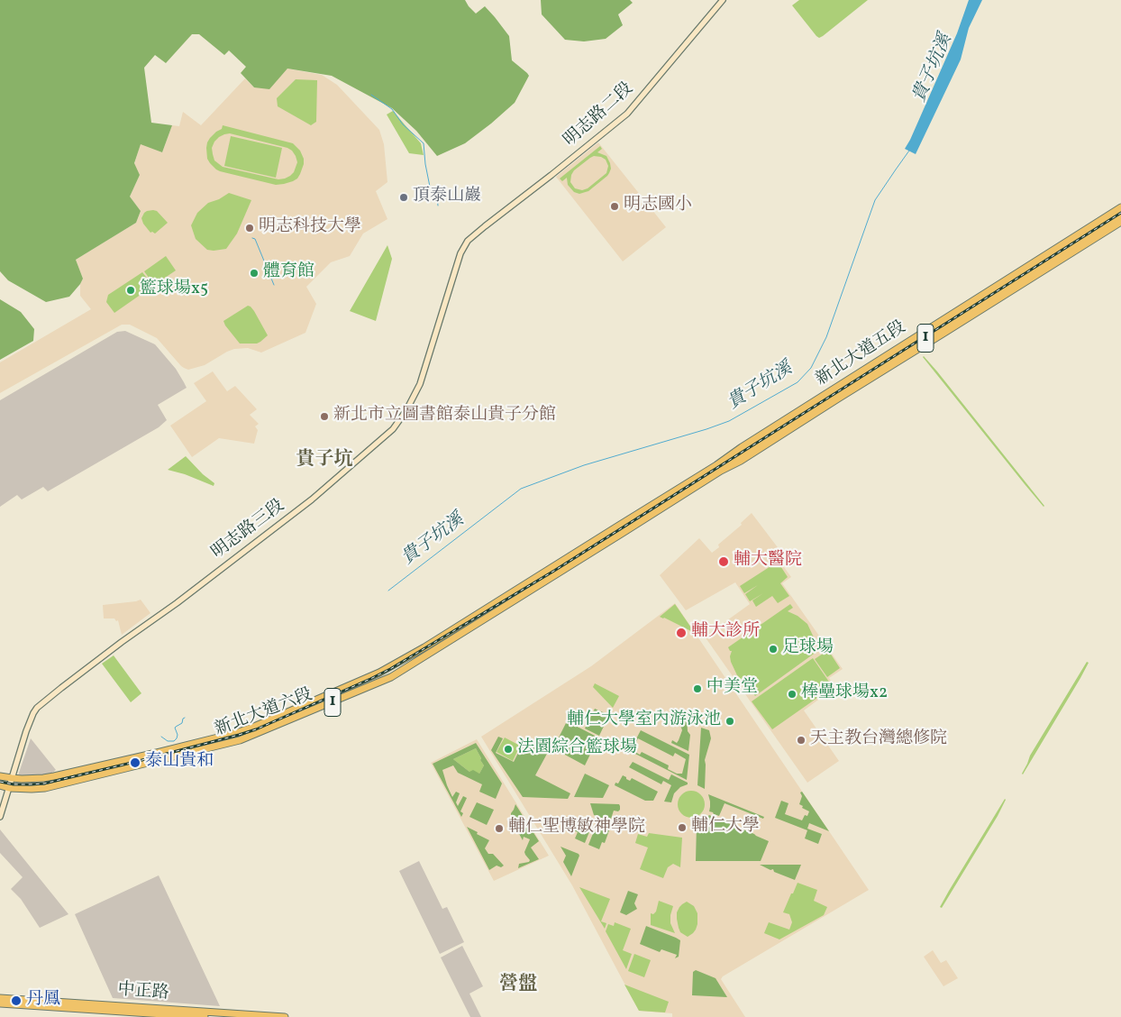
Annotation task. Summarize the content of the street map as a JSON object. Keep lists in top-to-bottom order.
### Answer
{
  "streets": {
    "highway": ["1"],
    "main road": [
      "明志路二段",
      "新北大道五段",
      "明志路三段",
      "新北大道六段",
      "中正路"
    ]
  },
  "crossings": [
    ["明志路二段", "明志路三段"],
    ["1", "新北大道五段"],
    ["1", "明志路三段"],
    ["1", "新北大道六段"],
    ["新北大道五段", "新北大道六段"],
    ["明志路三段", "新北大道六段"]
  ],
  "districts": ["貴子坑", "營盤"],
  "water": ["貴子坑溪"],
  "places": [
    "頂泰山巖",
    "明志國小",
    "明志科技大學",
    "體育館",
    "籃球場x5",
    "新北市立圖書館泰山貴子分館",
    "輔大醫院",
    "輔大診所",
    "足球場",
    "中美堂",
    "棒壘球場x2",
    "輔仁大學室內游泳池",
    "天主教台灣總修院",
    "法園綜合籃球場",
    "泰山貴和",
    "輔仁大學",
    "輔仁聖博敏神學院",
    "丹鳳"
  ]
}
